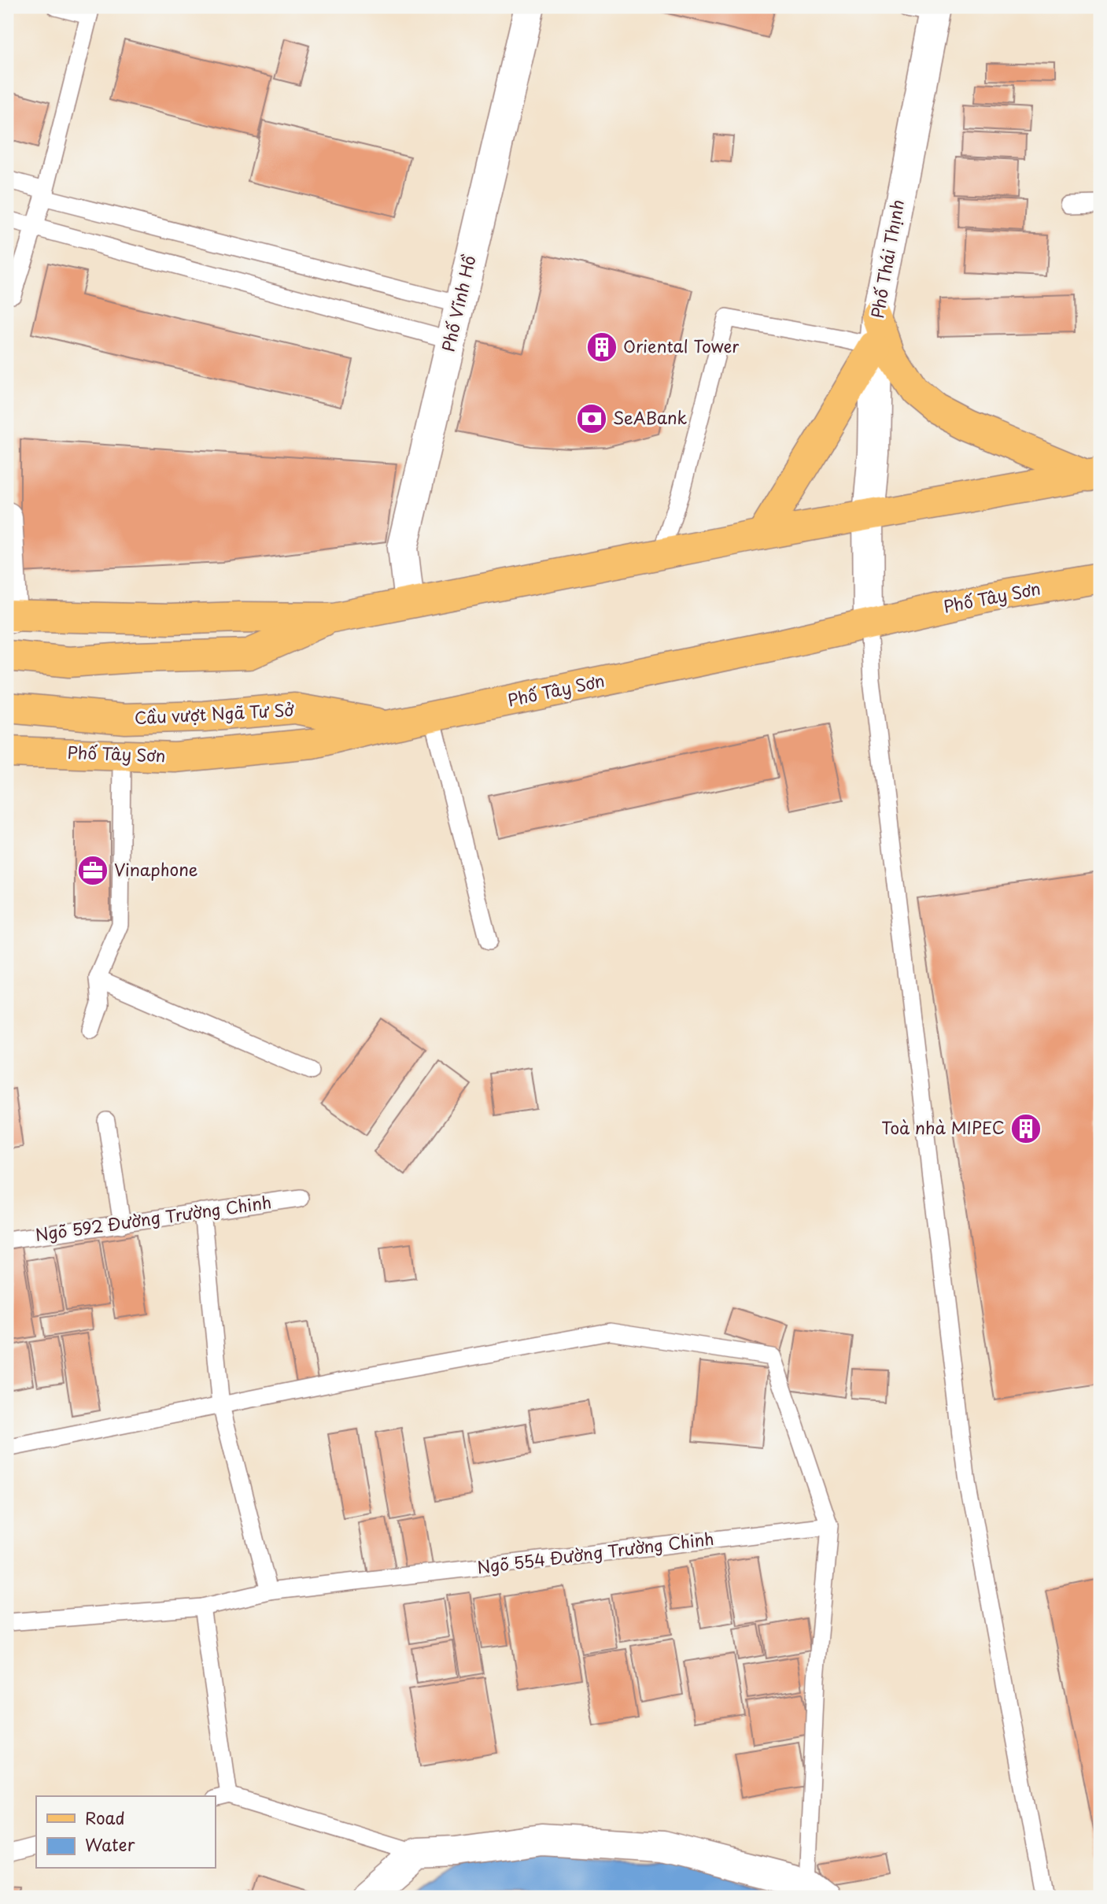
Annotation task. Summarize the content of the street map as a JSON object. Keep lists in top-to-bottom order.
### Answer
{
  "streets": {
    "main road": ["Phố Tây Sơn", "Cầu vượt Ngã Tư Sở"],
    "street": ["Phố Thái Thịnh", "Phố Vĩnh Hồ"],
    "lane": ["Ngõ 592 Đường Trường Chinh", "Ngõ 554 Đường Trường Chinh"]
  },
  "crossings": [
    ["Phố Thái Thịnh", "Phố Tây Sơn"],
    ["Phố Tây Sơn", "Cầu vượt Ngã Tư Sở"]
  ],
  "places": {
    "building": ["Oriental Tower", "Toà nhà MIPEC"],
    "bank": ["SeABank"],
    "office": ["Vinaphone"]
  },
  "legend": ["Road", "Water"]
}
